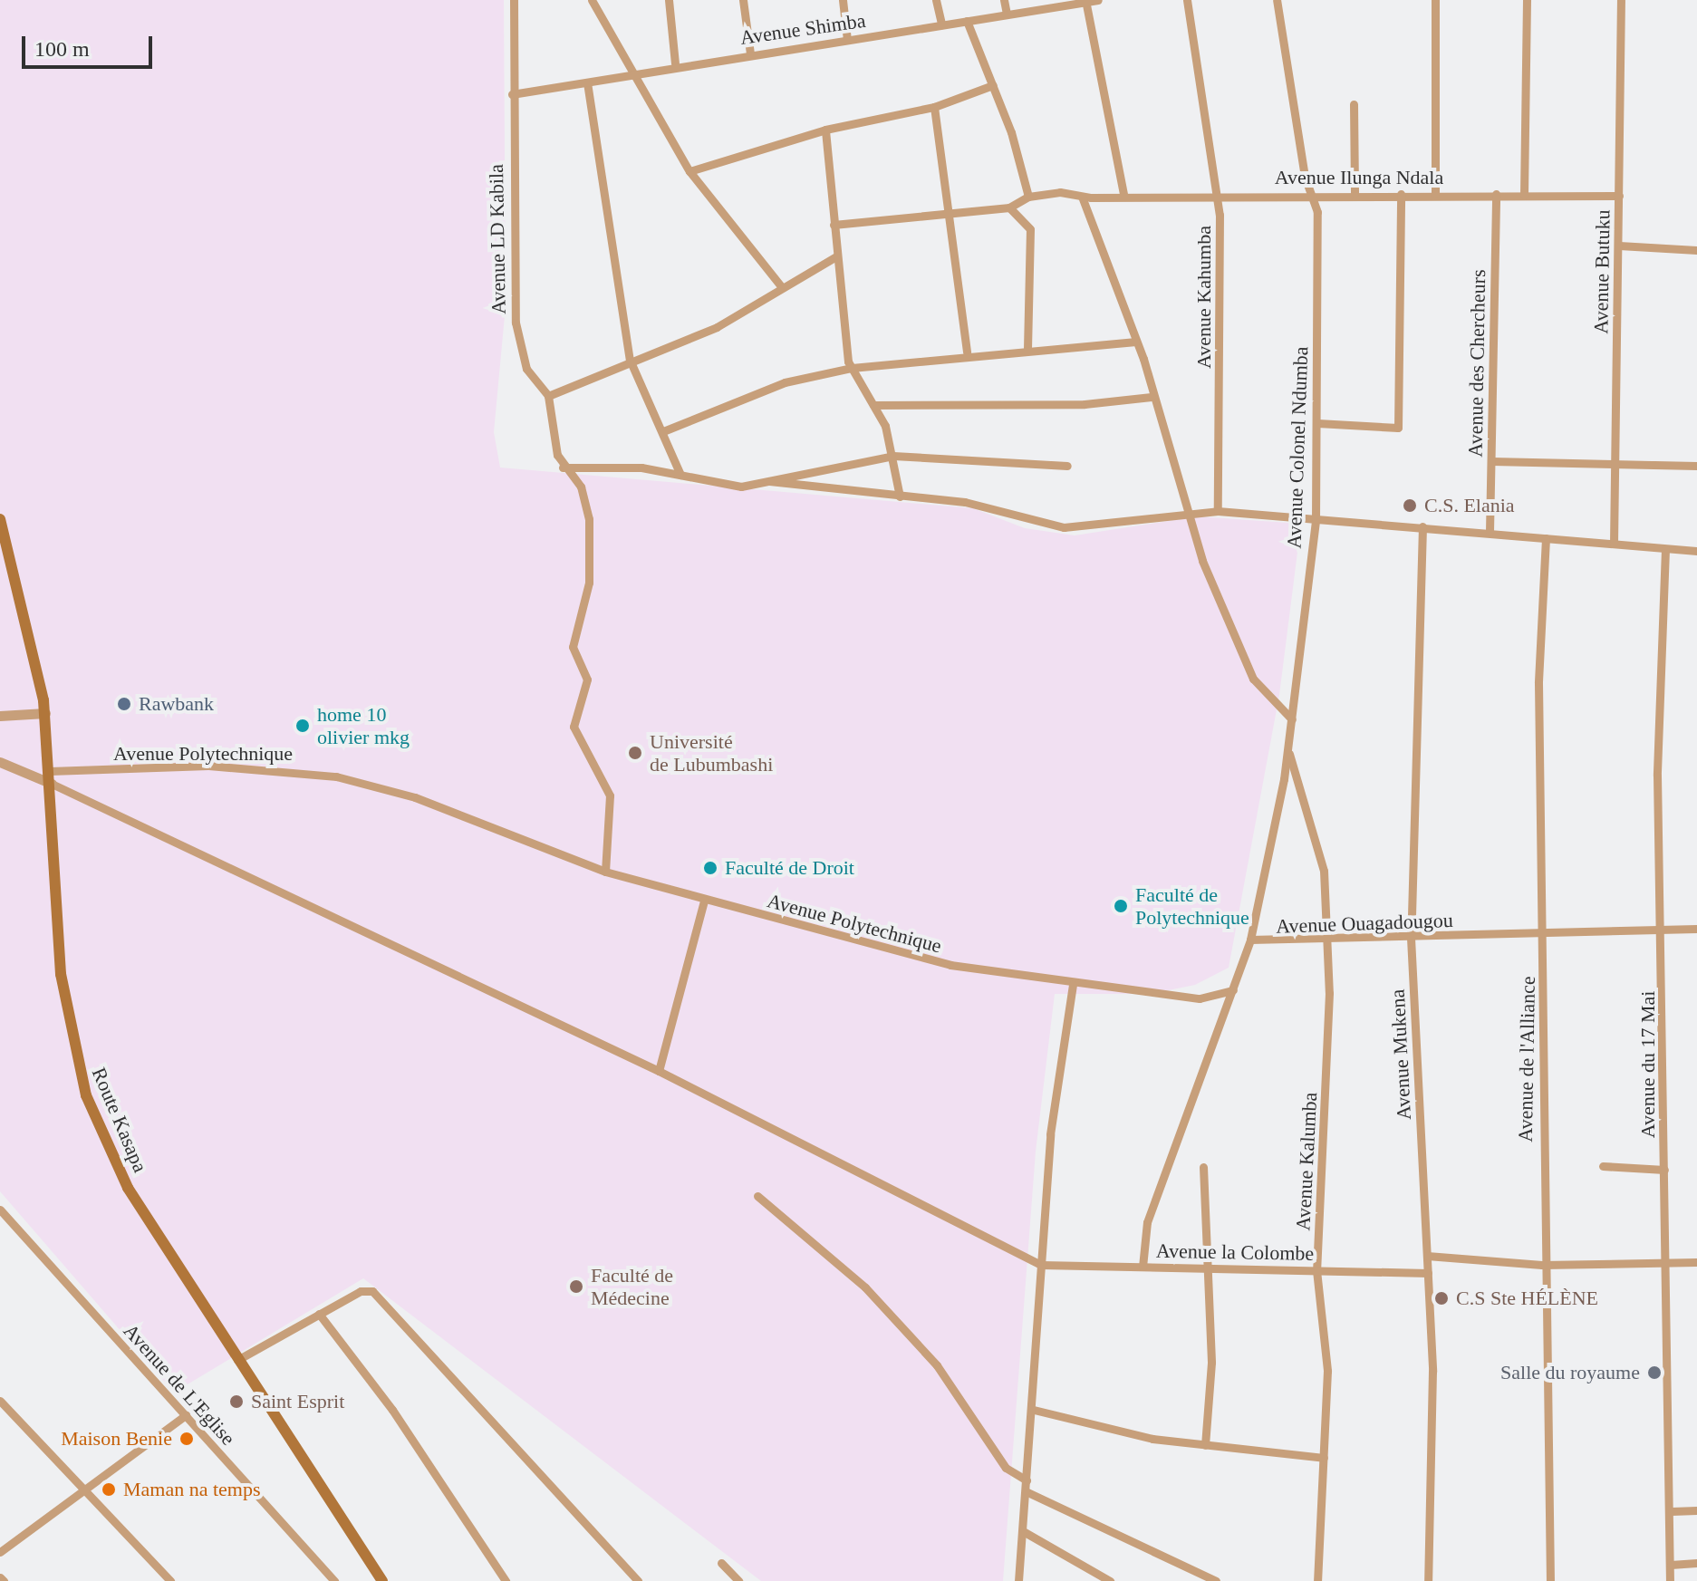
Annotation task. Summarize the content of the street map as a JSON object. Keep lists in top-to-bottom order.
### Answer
{
  "streets": {
    "main road": ["Route Kasapa"],
    "street": [
      "Avenue Shimba",
      "Avenue Ilunga Ndala",
      "Avenue LD Kabila",
      "Avenue Butuku",
      "Avenue Kahumba",
      "Avenue des Chercheurs",
      "Avenue Colonel Ndumba",
      "Avenue Polytechnique",
      "Avenue Ouagadougou",
      "Avenue Mukena",
      "Avenue de l'Alliance",
      "Avenue du 17 Mai",
      "Avenue Kalumba",
      "Avenue la Colombe",
      "Avenue de L'Eglise"
    ]
  },
  "crossings": [
    ["Avenue Shimba", "Avenue LD Kabila"],
    ["Avenue Ilunga Ndala", "Avenue Butuku"],
    ["Avenue Ilunga Ndala", "Avenue Kahumba"],
    ["Avenue Ilunga Ndala", "Avenue des Chercheurs"],
    ["Avenue Ilunga Ndala", "Avenue Colonel Ndumba"],
    ["Avenue LD Kabila", "Avenue Polytechnique"],
    ["Avenue Colonel Ndumba", "Avenue Ouagadougou"],
    ["Avenue Colonel Ndumba", "Avenue Kalumba"],
    ["Avenue Polytechnique", "Route Kasapa"],
    ["Avenue Ouagadougou", "Avenue Mukena"],
    ["Avenue Ouagadougou", "Avenue de l'Alliance"],
    ["Avenue Ouagadougou", "Avenue du 17 Mai"],
    ["Avenue Ouagadougou", "Avenue Kalumba"],
    ["Avenue Ouagadougou", "Avenue la Colombe"],
    ["Avenue Mukena", "Avenue la Colombe"],
    ["Avenue Kalumba", "Avenue la Colombe"]
  ],
  "places": [
    "C.S. Elania",
    "Rawbank",
    "home 10 olivier mkg",
    "Université de Lubumbashi",
    "Faculté de Droit",
    "Faculté de Polytechnique",
    "Faculté de Médecine",
    "C.S Ste HÉLÈNE",
    "Salle du royaume",
    "Saint Esprit",
    "Maison Benie",
    "Maman na temps"
  ],
  "scale_bar": "100 m"
}
